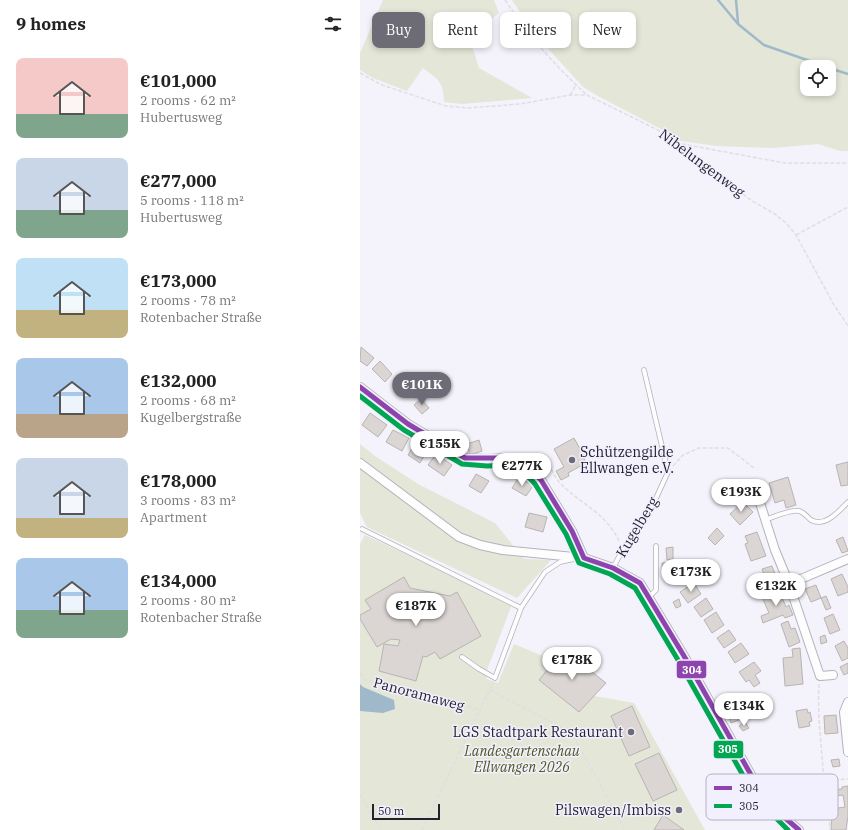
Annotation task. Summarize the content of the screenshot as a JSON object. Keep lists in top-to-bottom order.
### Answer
{
  "streets": {
    "lane": ["Kugelberg"],
    "path": ["Nibelungenweg", "Panoramaweg"]
  },
  "parks": ["Landesgartenschau Ellwangen 2026"],
  "places": ["Schützengilde Ellwangen e.V.", "LGS Stadtpark Restaurant", "Pilswagen/Imbiss"],
  "lines": ["transit line 304", "transit line 305"],
  "legend": ["304", "305"],
  "scale_bar": "50 m",
  "page": {
    "heading": "9 homes",
    "chip": [
      "Buy",
      "Rent",
      "Filters",
      "New"
    ],
    "list": [
      {
        "name": "€101,000",
        "note": "2 rooms · 62 m² · Hubertusweg"
      },
      {
        "name": "€277,000",
        "note": "5 rooms · 118 m² · Hubertusweg"
      },
      {
        "name": "€173,000",
        "note": "2 rooms · 78 m² · Rotenbacher Straße"
      },
      {
        "name": "€132,000",
        "note": "2 rooms · 68 m² · Kugelbergstraße"
      },
      {
        "name": "€178,000",
        "note": "3 rooms · 83 m² · Apartment"
      },
      {
        "name": "€134,000",
        "note": "2 rooms · 80 m² · Rotenbacher Straße"
      }
    ],
    "price": [
      "€101K",
      "€155K",
      "€277K",
      "€193K",
      "€173K",
      "€132K",
      "€187K",
      "€178K",
      "€134K"
    ],
    "scale": "50 m"
  }
}
